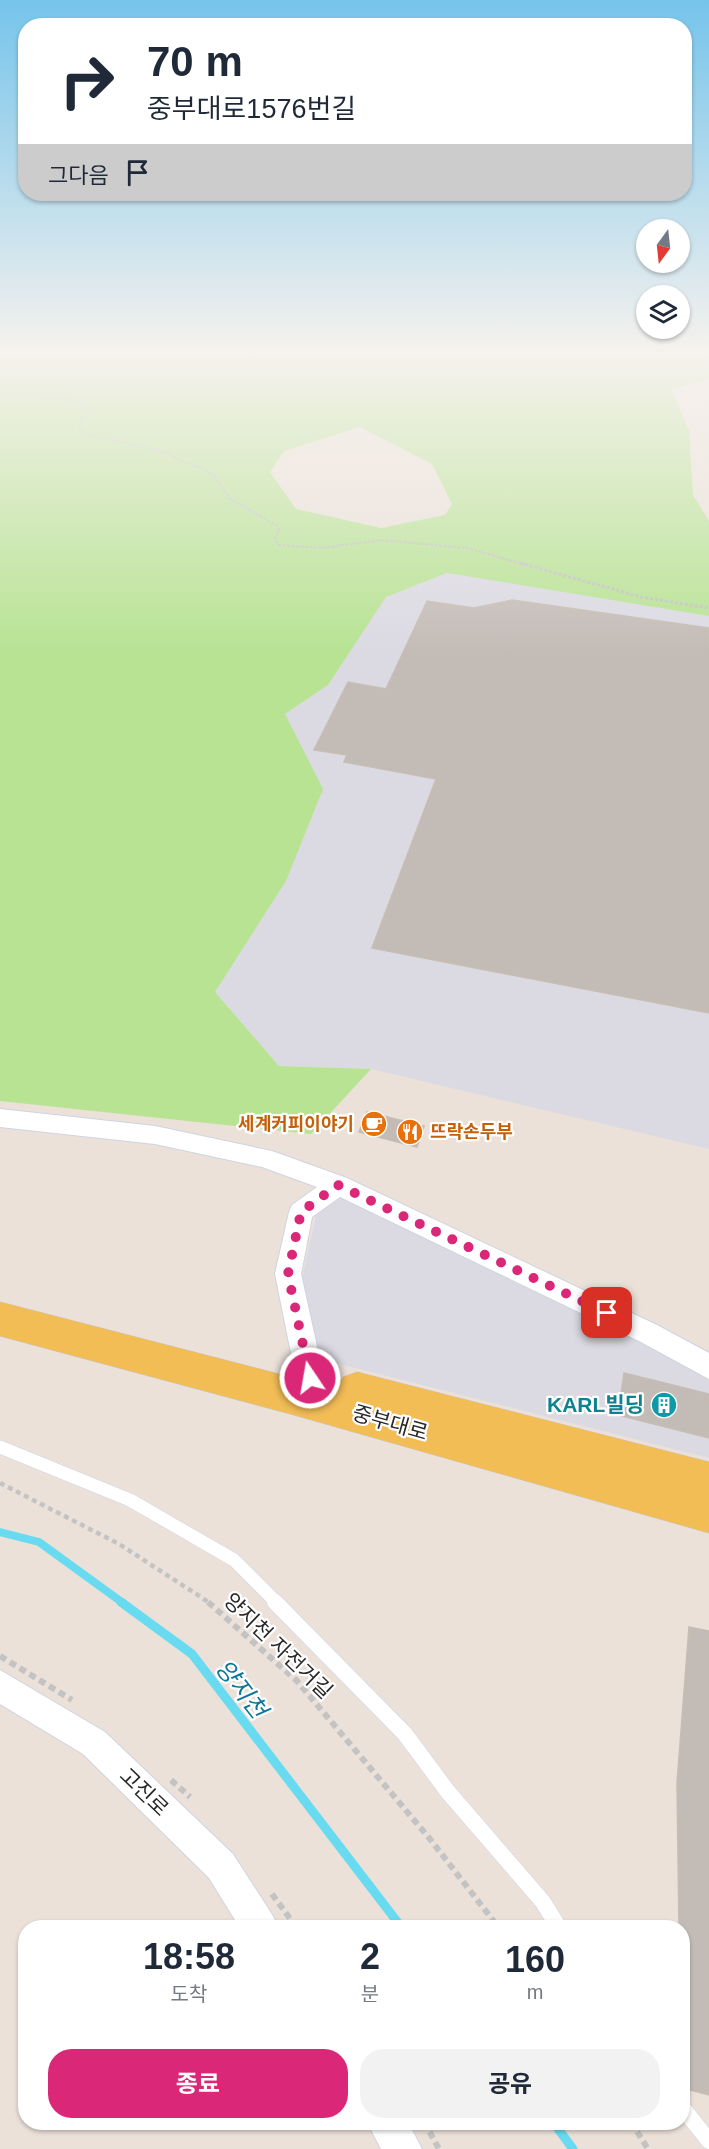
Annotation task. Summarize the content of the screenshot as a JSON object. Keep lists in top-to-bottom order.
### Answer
{
  "streets": {
    "main road": ["중부대로"],
    "street": ["고진로"],
    "path": ["양지천 자전거길"]
  },
  "water": ["양지천"],
  "places": {
    "cafe": ["세계커피이야기"],
    "restaurant": ["뜨락손두부"],
    "building": ["KARL빌딩"]
  },
  "north": "bottom",
  "page": {
    "turn": ["70 m", "중부대로1576번길"],
    "then": "그다음",
    "eta": [
      "18:58",
      "도착",
      "2",
      "분",
      "160",
      "m"
    ],
    "buttons": ["종료", "공유"]
  }
}
